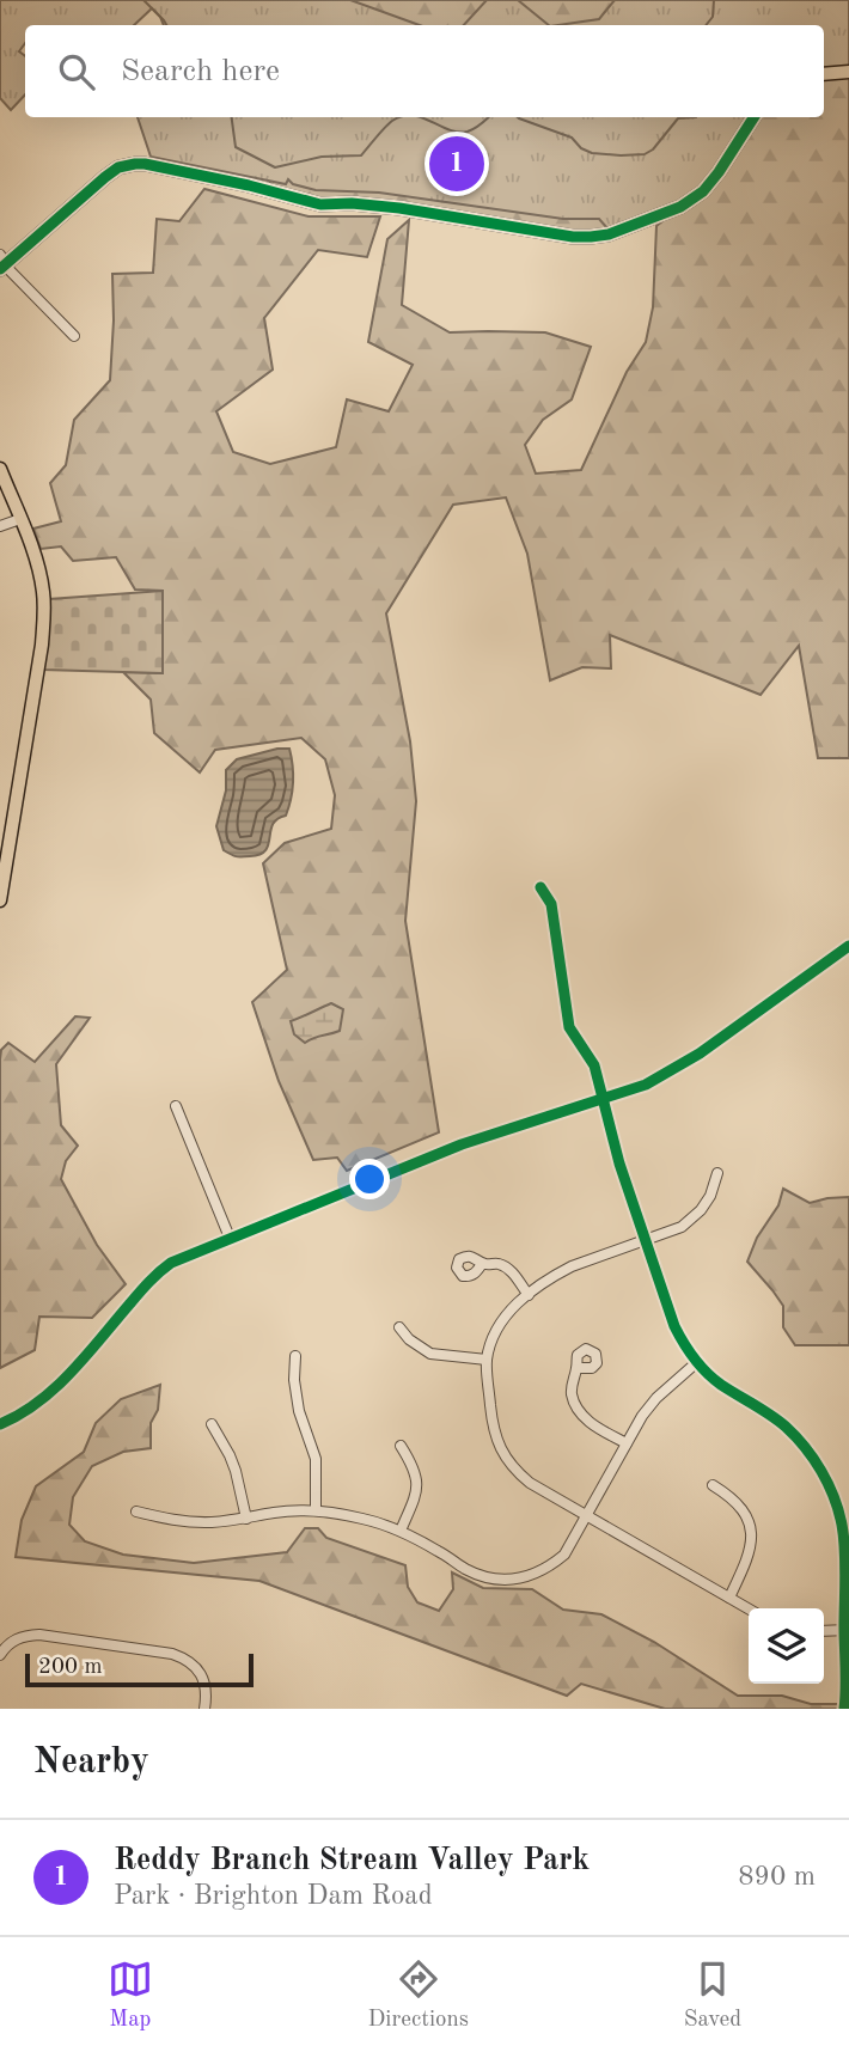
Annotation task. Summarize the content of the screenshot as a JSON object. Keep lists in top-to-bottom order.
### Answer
{
  "scale_bar": "200 m",
  "page": {
    "search": "Search here",
    "pins": "1",
    "scale": "200 m",
    "heading": "Nearby",
    "list": [
      {
        "mark": "1",
        "name": "Reddy Branch Stream Valley Park",
        "note": "Park · Brighton Dam Road",
        "value": "890 m"
      }
    ],
    "nav": ["Map", "Directions", "Saved"]
  }
}
